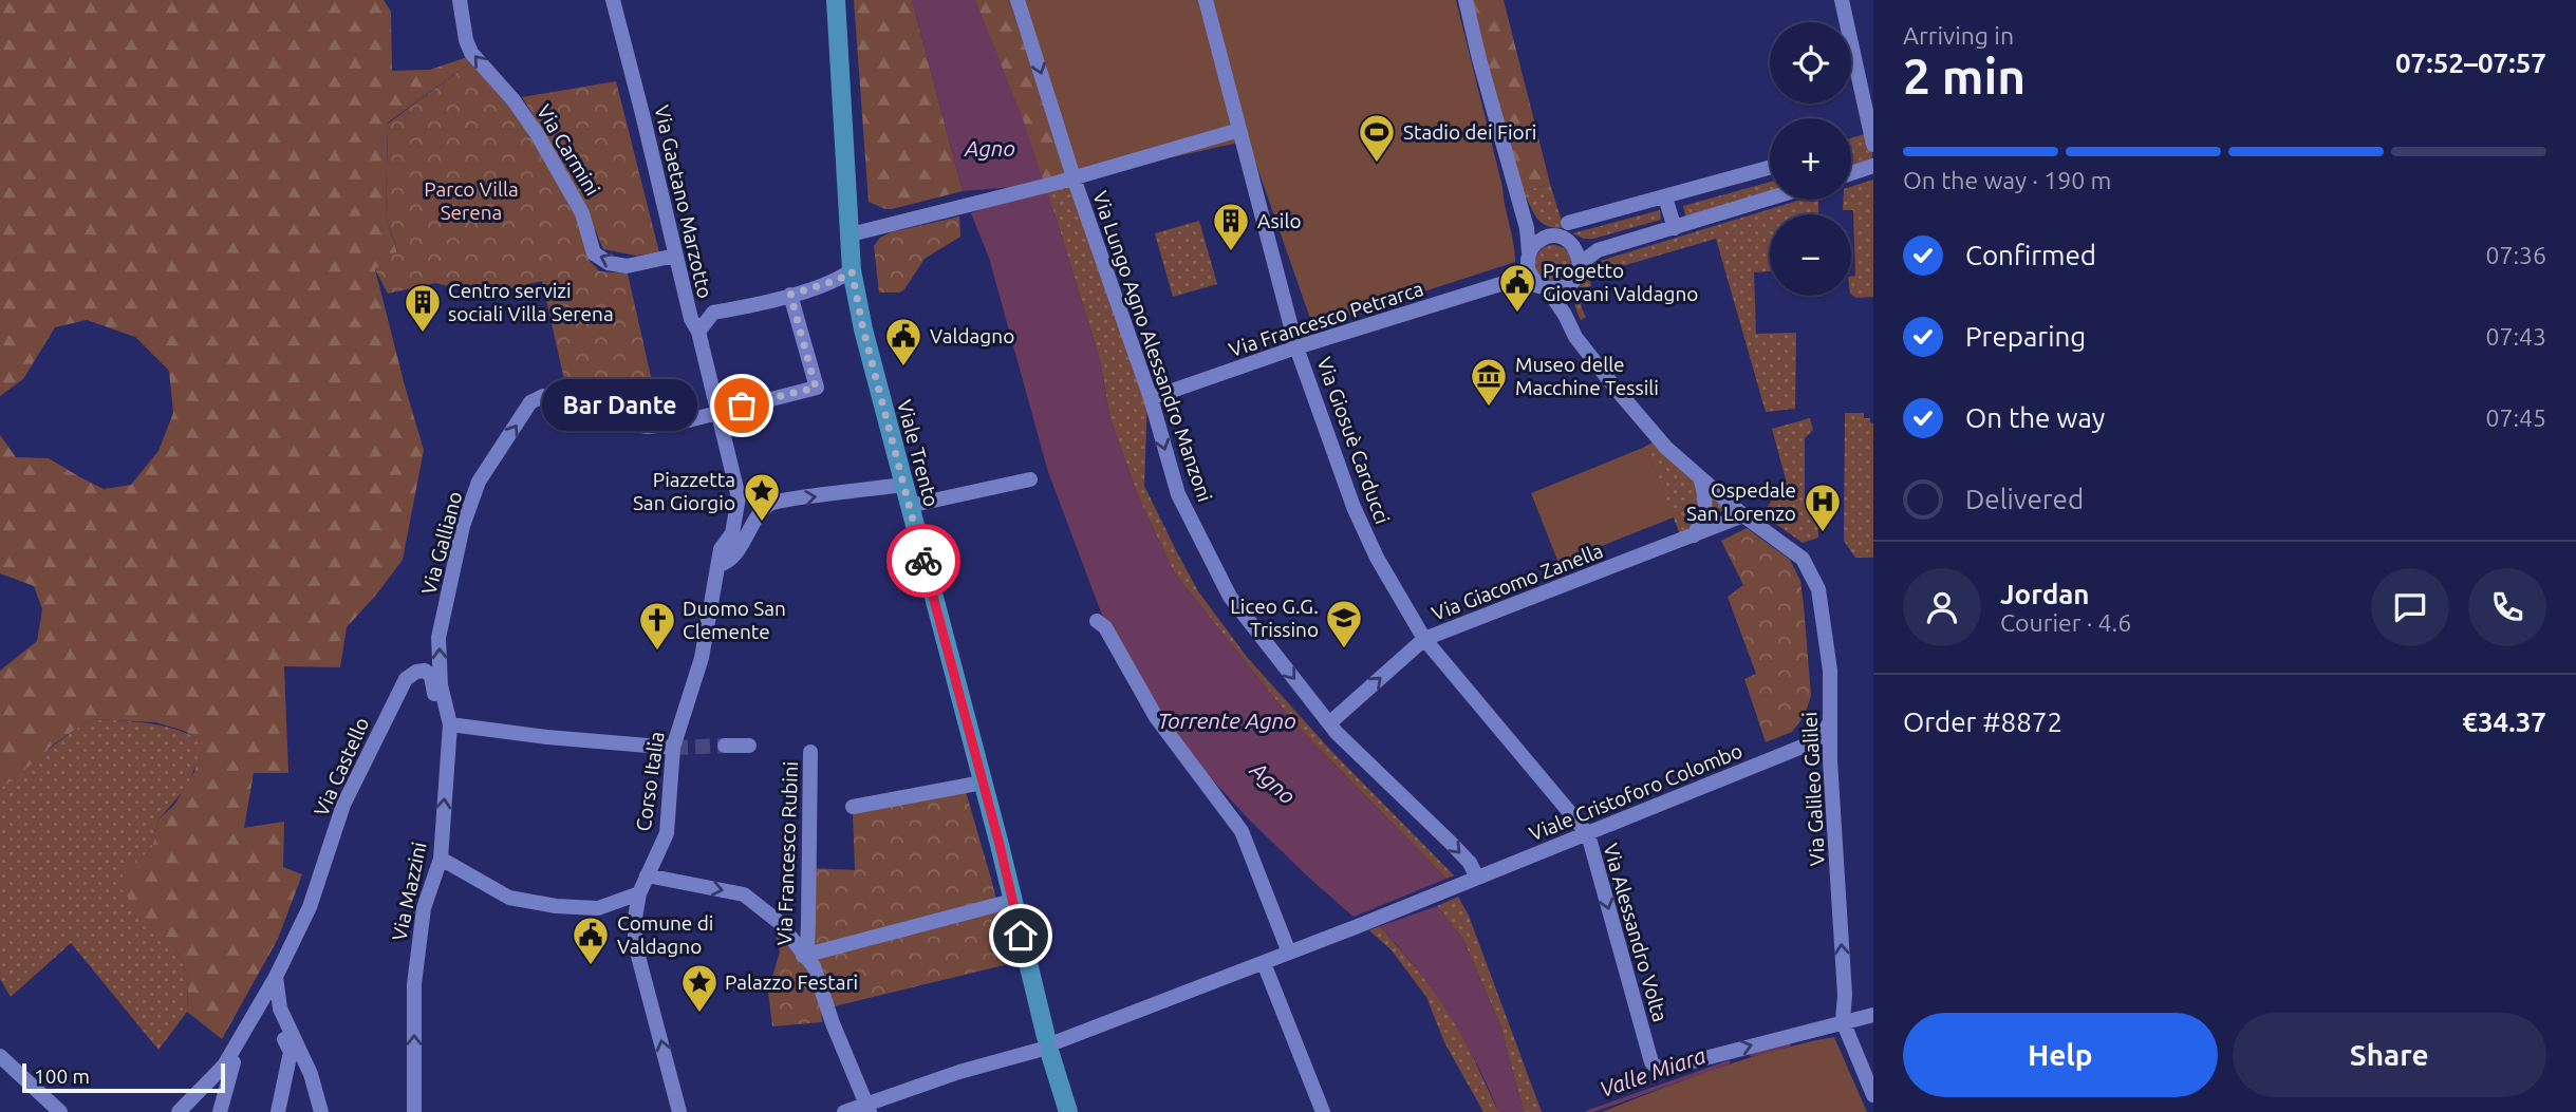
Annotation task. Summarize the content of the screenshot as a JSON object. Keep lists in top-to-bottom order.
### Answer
{
  "streets": {
    "main road": ["Viale Trento"],
    "street": [
      "Via Carmini",
      "Via Gaetano Marzotto",
      "Via Francesco Petrarca",
      "Via Lungo Agno Alessandro Manzoni",
      "Via Giosuè Carducci",
      "Via Galliano",
      "Via Giacomo Zanella",
      "Via Castello",
      "Corso Italia",
      "Via Galileo Galilei",
      "Viale Cristoforo Colombo",
      "Via Francesco Rubini",
      "Via Mazzini",
      "Via Alessandro Volta"
    ]
  },
  "crossings": [
    ["Via Carmini", "Via Gaetano Marzotto"],
    ["Via Gaetano Marzotto", "Via Galliano"],
    ["Via Gaetano Marzotto", "Corso Italia"],
    ["Via Francesco Petrarca", "Via Lungo Agno Alessandro Manzoni"],
    ["Via Francesco Petrarca", "Via Giosuè Carducci"],
    ["Via Lungo Agno Alessandro Manzoni", "Via Giacomo Zanella"],
    ["Via Lungo Agno Alessandro Manzoni", "Viale Cristoforo Colombo"],
    ["Via Giosuè Carducci", "Via Giacomo Zanella"],
    ["Via Giosuè Carducci", "Viale Cristoforo Colombo"],
    ["Via Giosuè Carducci", "Via Alessandro Volta"],
    ["Via Galliano", "Via Castello"],
    ["Via Galliano", "Via Mazzini"],
    ["Via Giacomo Zanella", "Via Galileo Galilei"],
    ["Via Galileo Galilei", "Viale Cristoforo Colombo"],
    ["Via Galileo Galilei", "Via Alessandro Volta"],
    ["Viale Cristoforo Colombo", "Via Alessandro Volta"]
  ],
  "one_way": [
    "Via Carmini",
    "Via Lungo Agno Alessandro Manzoni",
    "Corso Italia",
    "Via Galileo Galilei"
  ],
  "water": ["Agno", "Torrente Agno", "Valle Miara"],
  "parks": ["Parco Villa Serena"],
  "places": {
    "sports": ["Stadio dei Fiori"],
    "building": ["Asilo", "Centro servizi sociali Villa Serena"],
    "public building": ["Progetto Giovani Valdagno", "Valdagno", "Comune di Valdagno"],
    "other": ["Bar Dante"],
    "museum": ["Museo delle Macchine Tessili"],
    "place": ["Piazzetta San Giorgio", "Palazzo Festari"],
    "hospital": ["Ospedale San Lorenzo"],
    "school or university": ["Liceo G.G. Trissino"],
    "church": ["Duomo San Clemente"]
  },
  "scale_bar": "100 m",
  "page": {
    "heading": ["2 min", "Arriving in", "07:52–07:57"],
    "panel": [
      "Jordan",
      "Courier · 4.6",
      "Order #8872",
      "€34.37"
    ],
    "map_buttons": ["+", "−"],
    "bar": "On the way · 190 m",
    "list": [
      ["Confirmed", "07:36"],
      ["Preparing", "07:43"],
      ["On the way", "07:45"],
      "Delivered"
    ],
    "bubble": "Bar Dante",
    "buttons": ["Help", "Share"],
    "scale": "100 m"
  }
}
